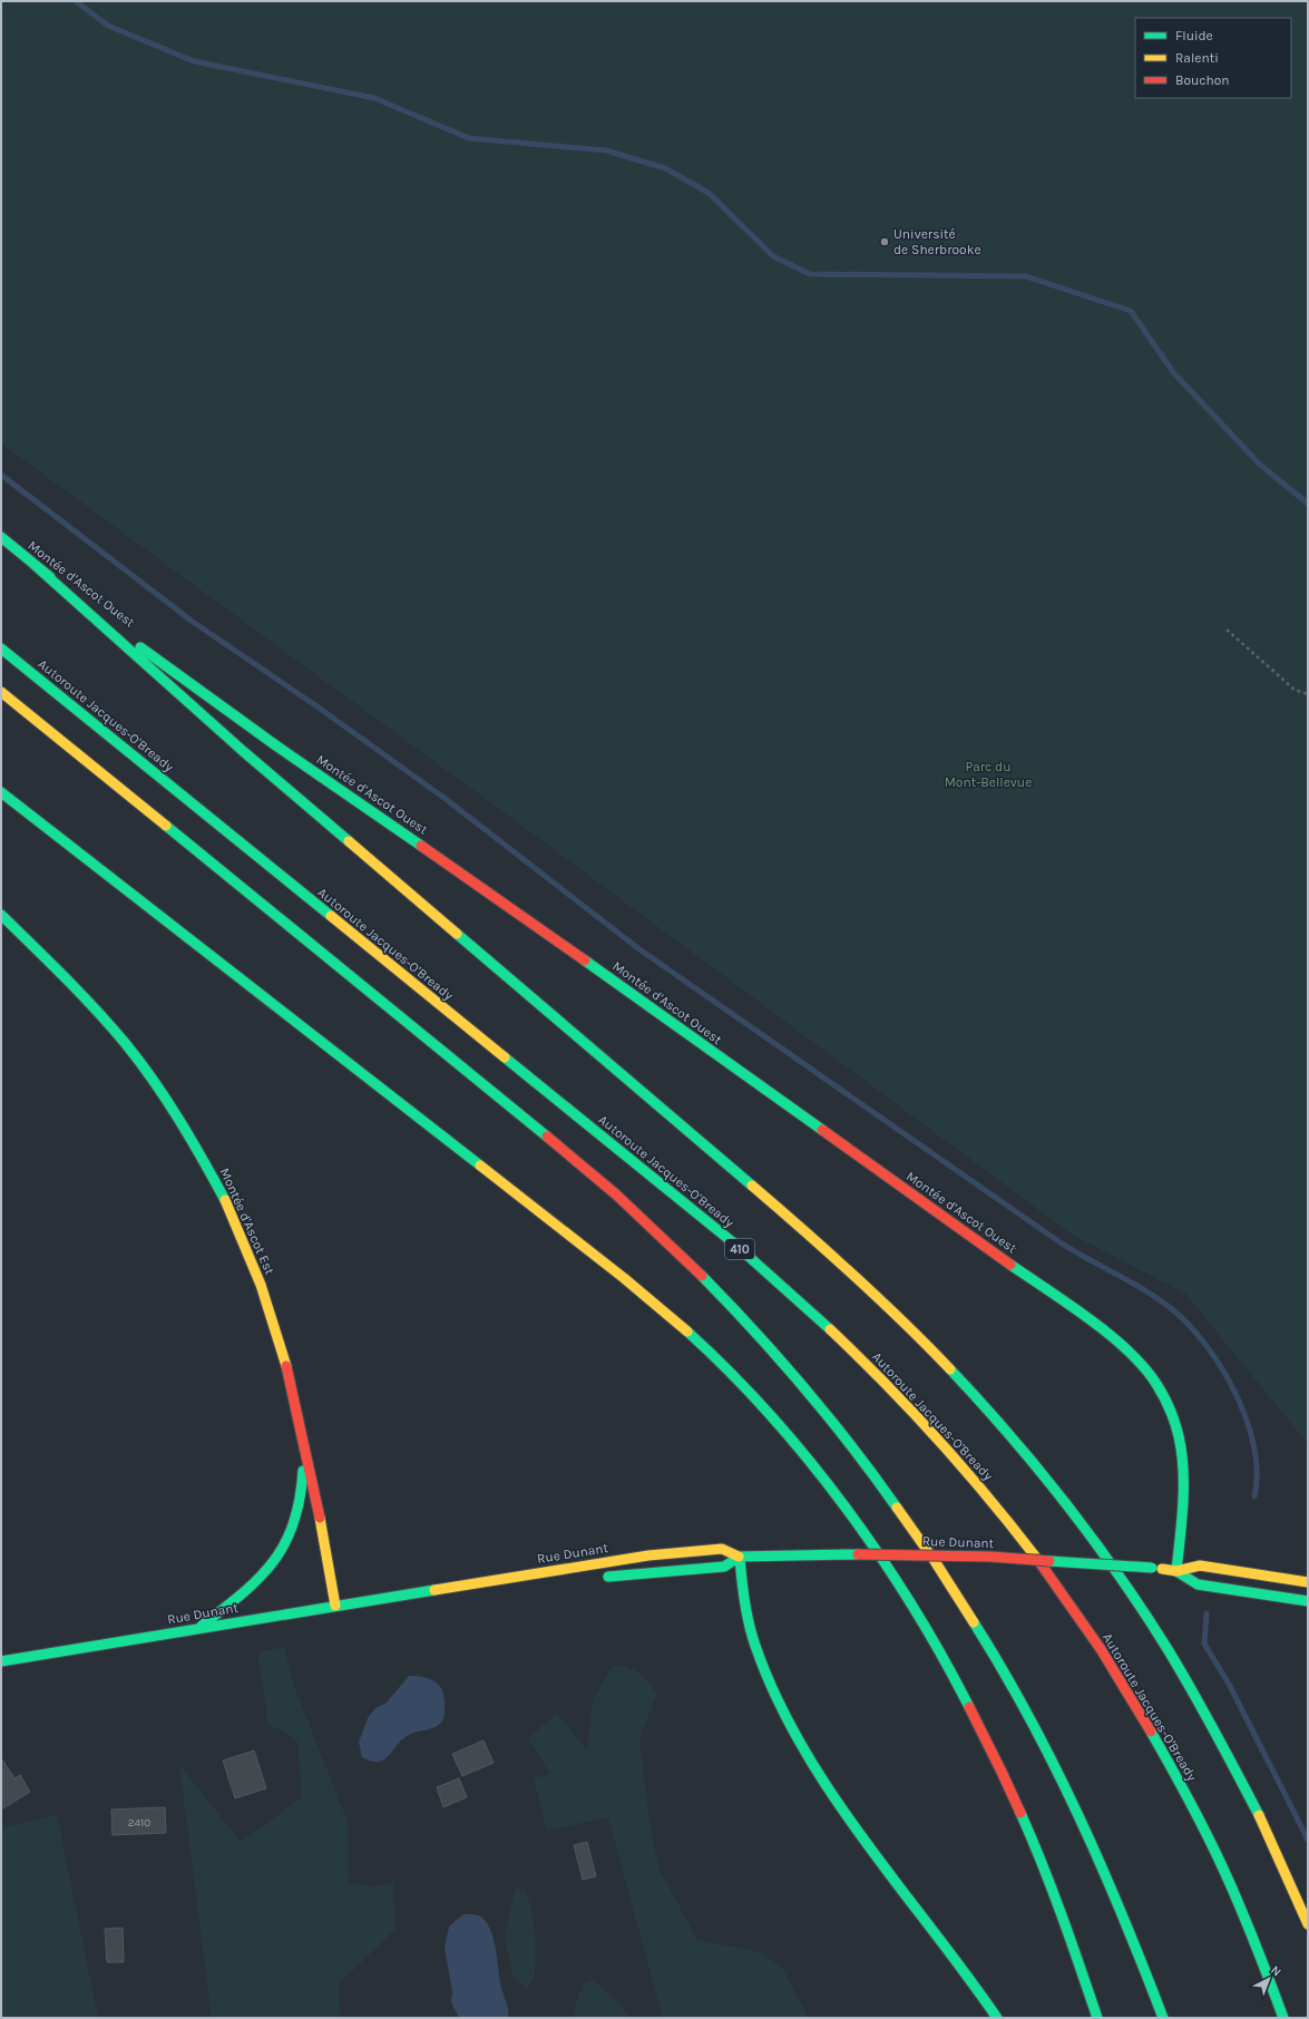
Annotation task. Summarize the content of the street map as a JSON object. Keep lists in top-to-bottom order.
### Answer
{
  "streets": {
    "main road": [
      "Montée d'Ascot Ouest",
      "Autoroute Jacques-O'Bready",
      "Montée d'Ascot Est",
      "410",
      "Rue Dunant"
    ]
  },
  "crossings": [
    ["Montée d'Ascot Ouest", "Rue Dunant"],
    ["Montée d'Ascot Est", "Rue Dunant"]
  ],
  "parks": ["Parc du Mont-Bellevue"],
  "places": ["Université de Sherbrooke"],
  "house_numbers": ["2410"],
  "legend": ["Fluide", "Ralenti", "Bouchon"],
  "north": "top right"
}
